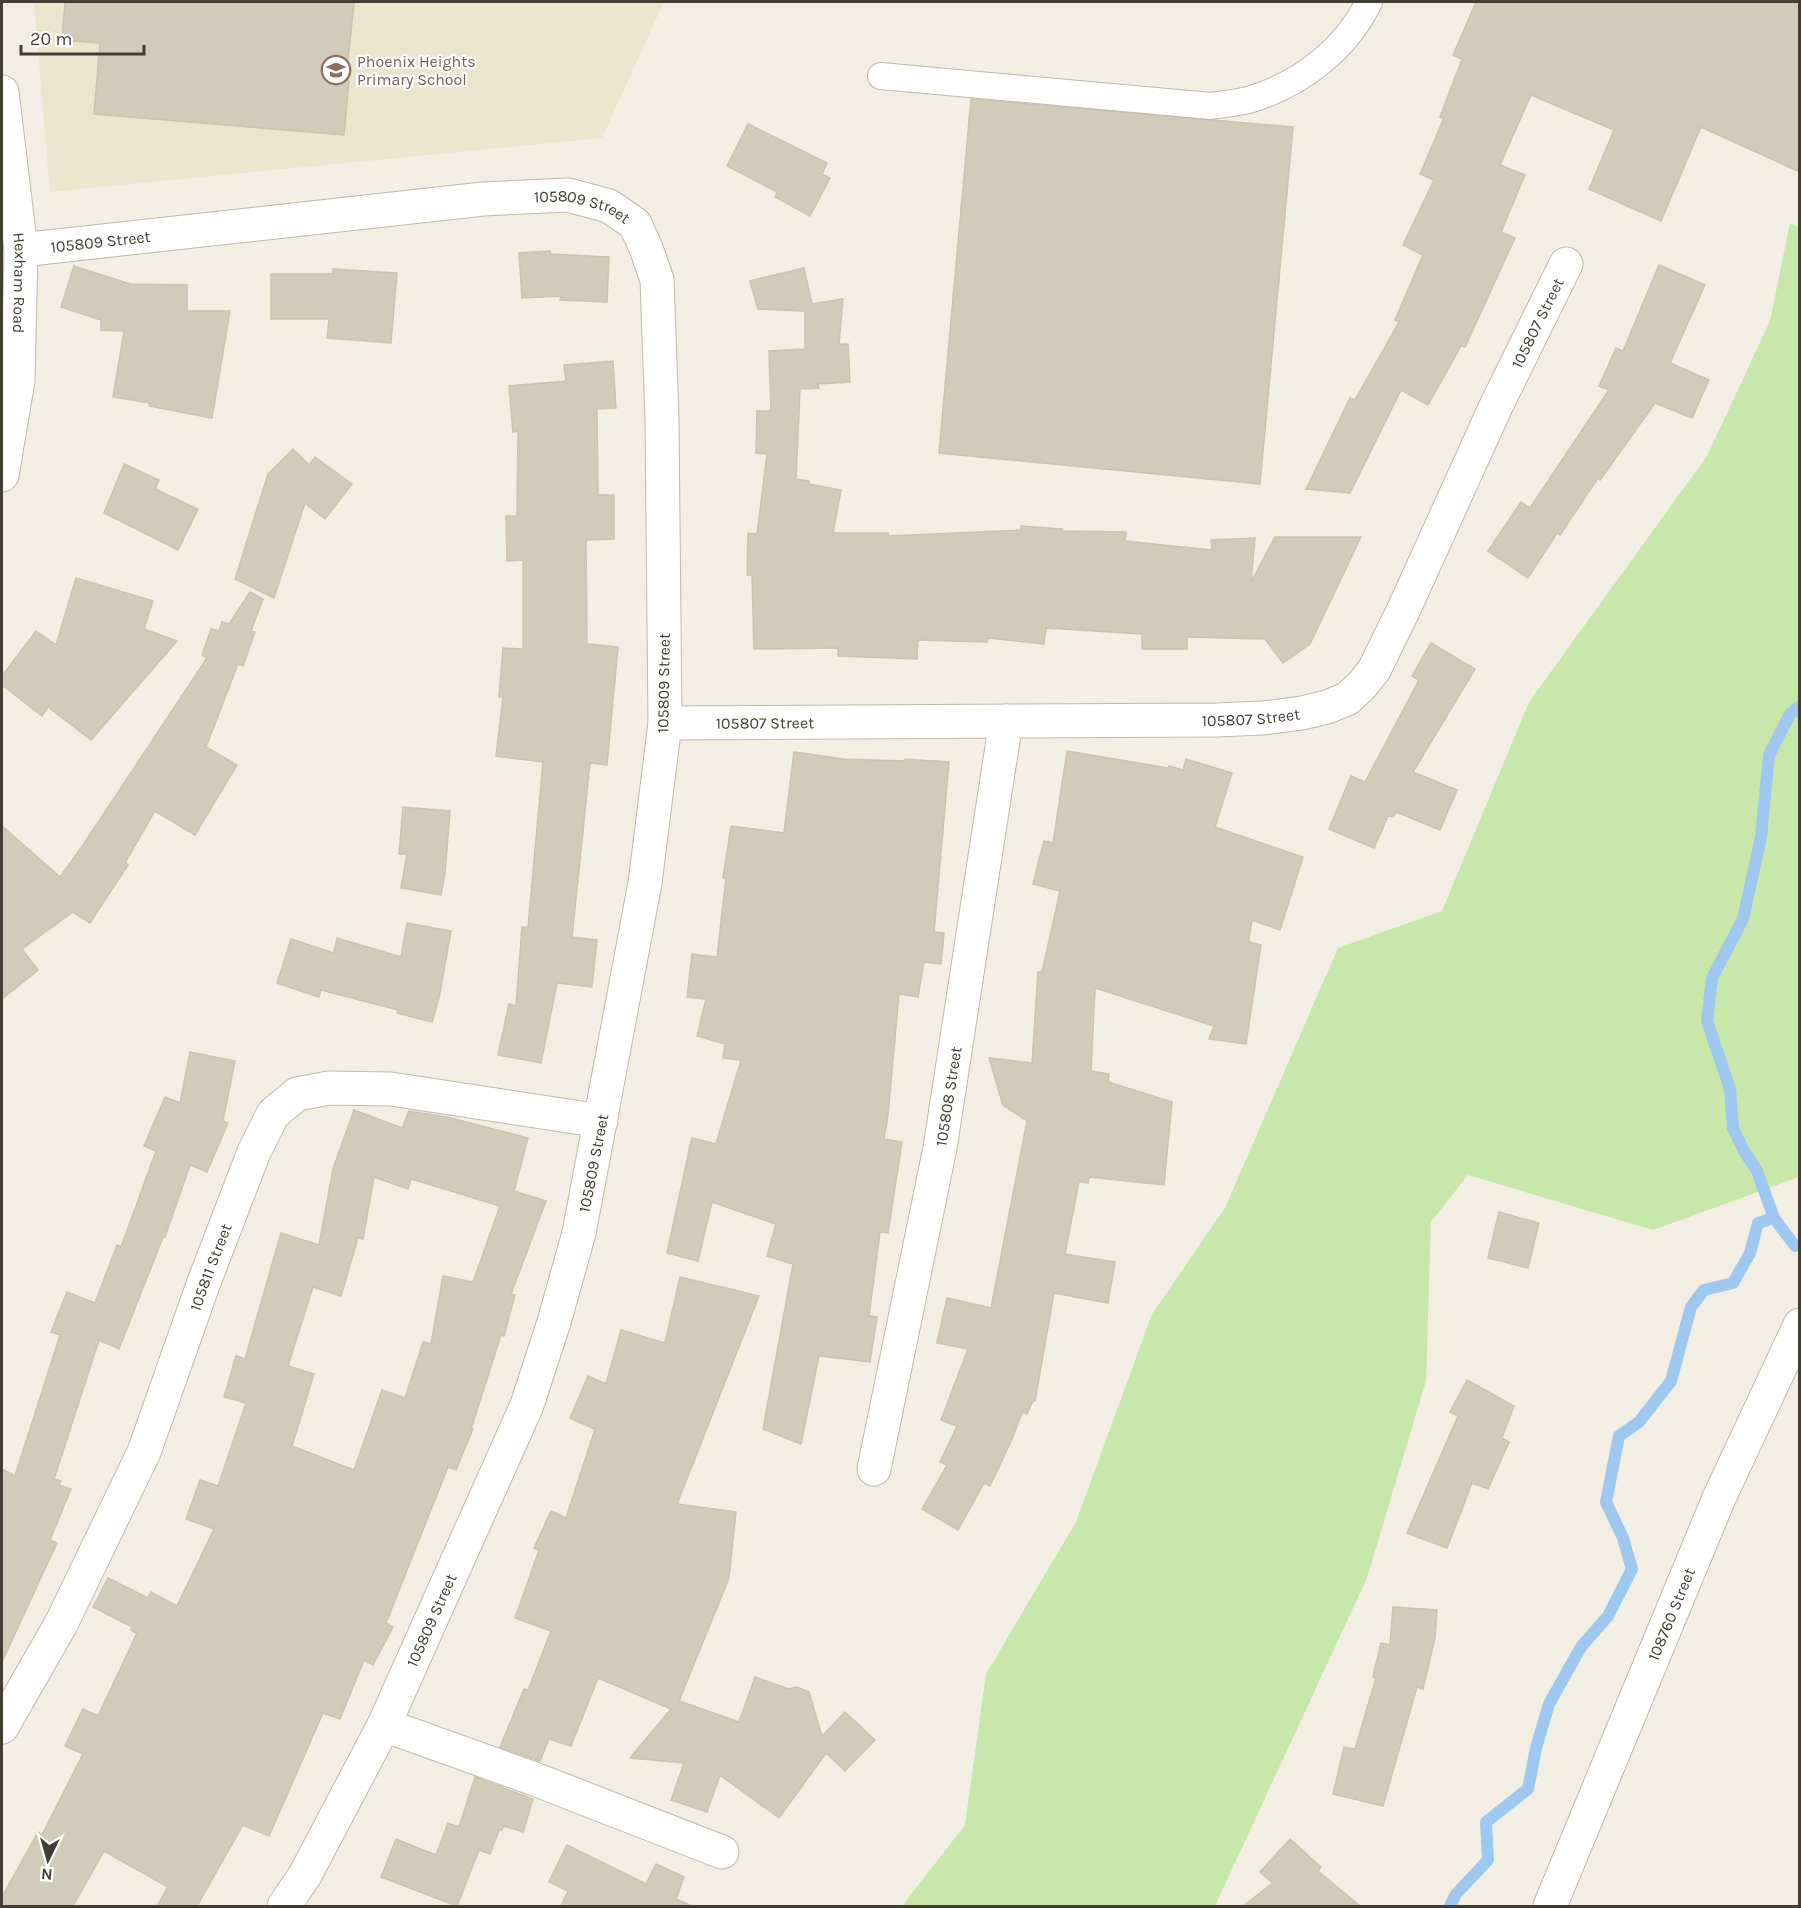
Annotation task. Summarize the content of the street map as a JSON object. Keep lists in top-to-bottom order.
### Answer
{
  "streets": {
    "street": [
      "105809 Street",
      "Hexham Road",
      "105807 Street",
      "105808 Street",
      "105811 Street",
      "108760 Street"
    ]
  },
  "crossings": [
    ["105809 Street", "Hexham Road"],
    ["105809 Street", "105807 Street"],
    ["105809 Street", "105811 Street"],
    ["105807 Street", "105808 Street"]
  ],
  "places": {
    "school or university": ["Phoenix Heights Primary School"]
  },
  "scale_bar": "20 m",
  "north": "bottom"
}
